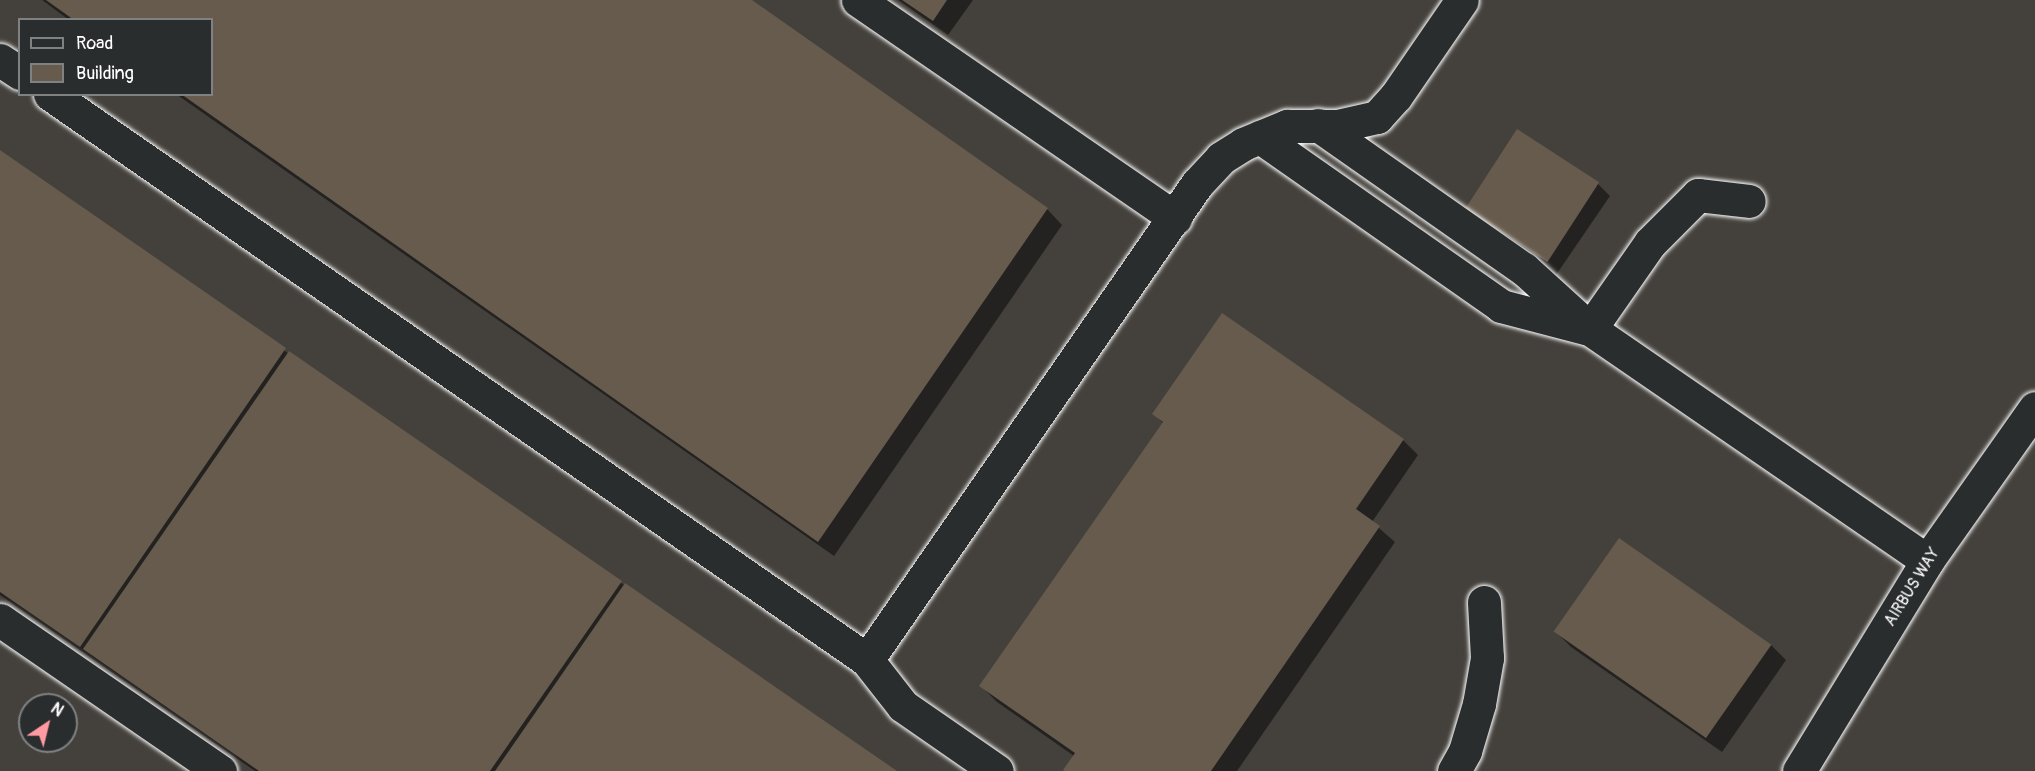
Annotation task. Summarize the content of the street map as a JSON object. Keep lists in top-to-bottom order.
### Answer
{
  "streets": {
    "street": ["AIRBUS WAY"]
  },
  "legend": ["Road", "Building"],
  "north": "top right"
}
